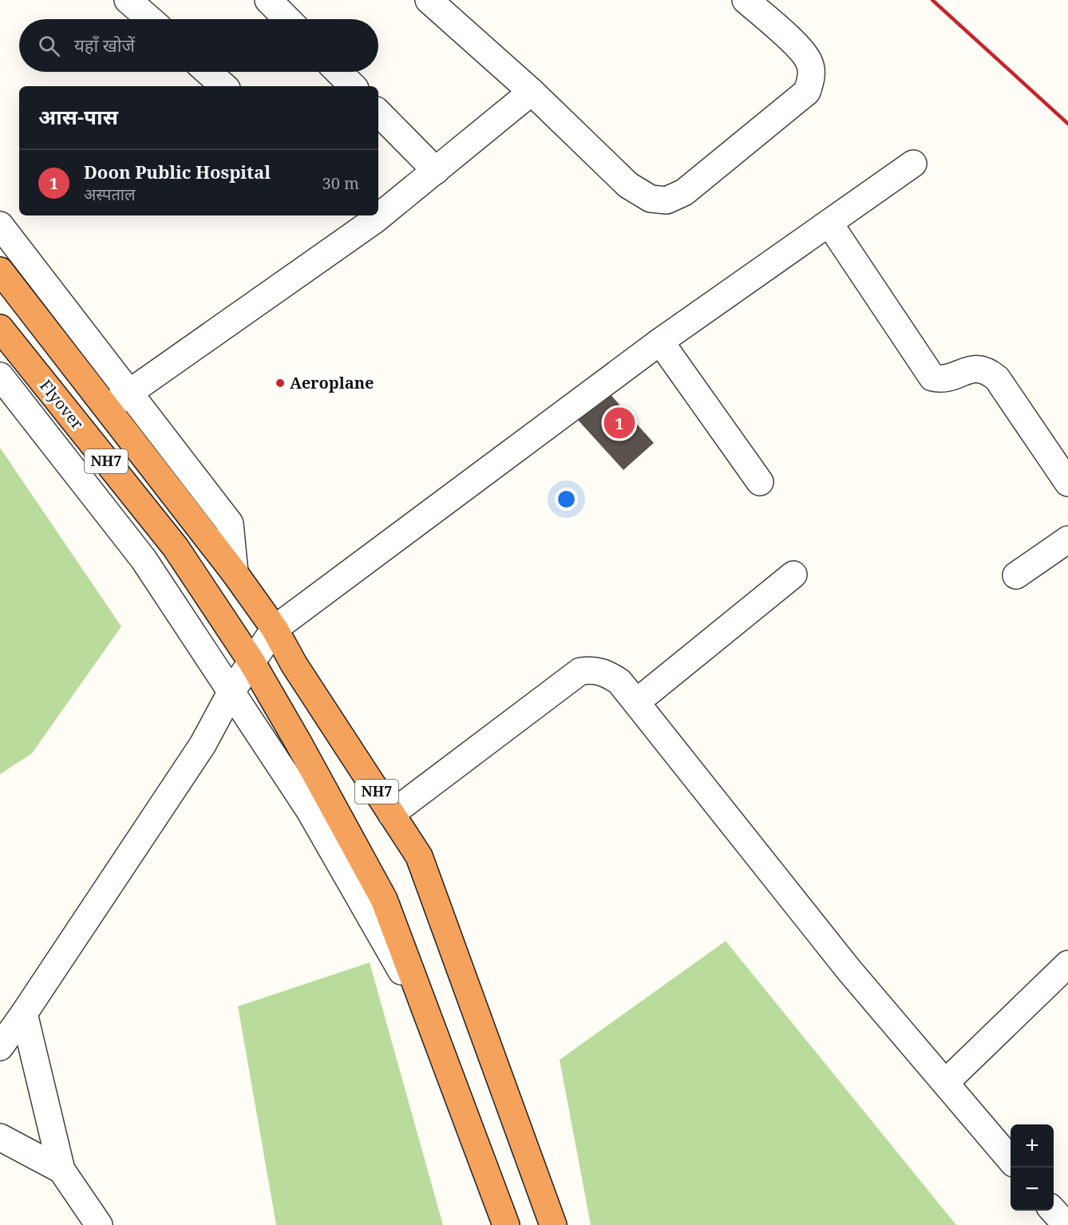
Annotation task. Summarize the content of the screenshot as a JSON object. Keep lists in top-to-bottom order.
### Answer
{
  "streets": {
    "highway": ["Flyover", "NH7"]
  },
  "crossings": [
    ["Flyover", "NH7"]
  ],
  "places": ["Aeroplane"],
  "page": {
    "search": "यहाँ खोजें",
    "heading": "आस-पास",
    "list": [
      {
        "mark": "1",
        "name": "Doon Public Hospital",
        "note": "अस्पताल",
        "value": "30 m"
      }
    ],
    "pins": "1",
    "map_buttons": ["+", "−"]
  }
}
